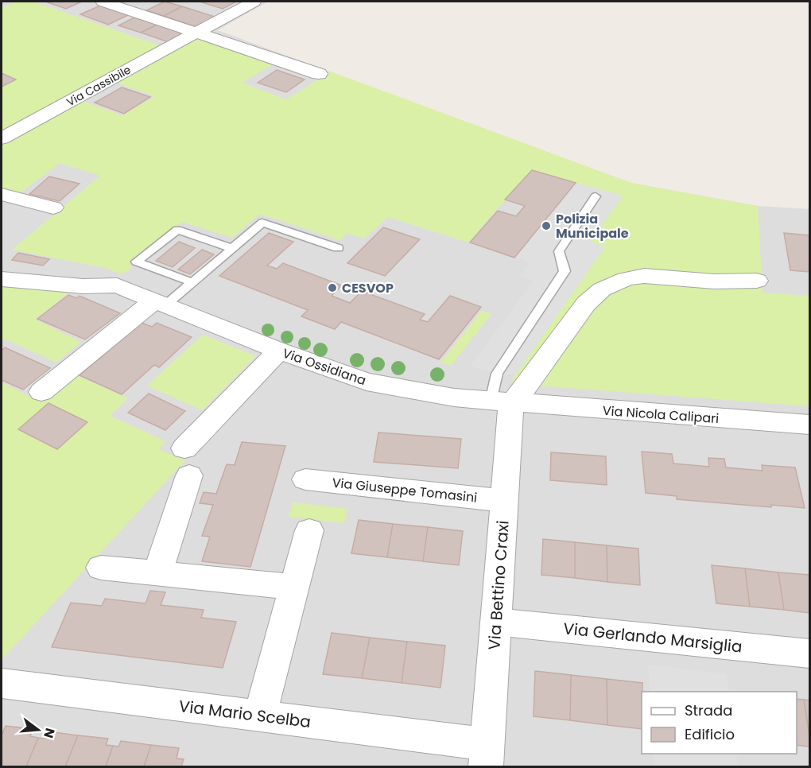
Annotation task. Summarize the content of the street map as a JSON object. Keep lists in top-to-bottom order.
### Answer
{
  "streets": {
    "street": [
      "Via Cassibile",
      "Via Ossidiana",
      "Via Nicola Calipari",
      "Via Giuseppe Tomasini",
      "Via Bettino Craxi",
      "Via Gerlando Marsiglia",
      "Via Mario Scelba"
    ]
  },
  "crossings": [
    ["Via Ossidiana", "Via Nicola Calipari"],
    ["Via Ossidiana", "Via Bettino Craxi"],
    ["Via Nicola Calipari", "Via Bettino Craxi"],
    ["Via Giuseppe Tomasini", "Via Bettino Craxi"],
    ["Via Bettino Craxi", "Via Gerlando Marsiglia"],
    ["Via Bettino Craxi", "Via Mario Scelba"]
  ],
  "places": ["Polizia Municipale", "CESVOP"],
  "legend": ["Strada", "Edificio"],
  "north": "right"
}
